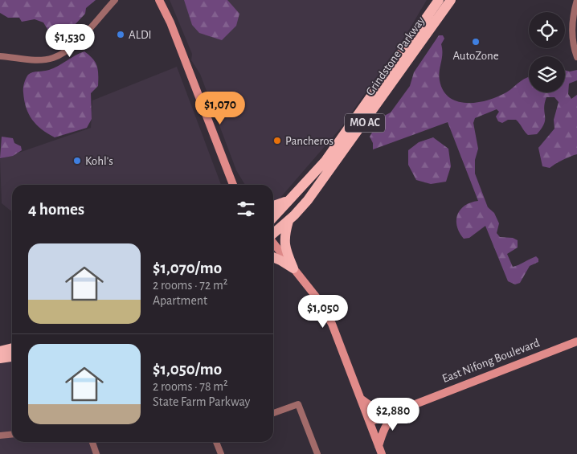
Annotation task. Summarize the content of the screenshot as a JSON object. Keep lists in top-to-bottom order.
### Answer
{
  "streets": {
    "main road": ["Grindstone Parkway", "MO AC"],
    "street": ["East Nifong Boulevard"]
  },
  "places": [
    "ALDI",
    "AutoZone",
    "Pancheros",
    "Kohl's"
  ],
  "page": {
    "price": [
      "$1,530",
      "$1,070",
      "$1,050",
      "$2,880"
    ],
    "heading": "4 homes",
    "list": [
      {
        "name": "$1,070/mo",
        "note": "2 rooms · 72 m² · Apartment"
      },
      {
        "name": "$1,050/mo",
        "note": "2 rooms · 78 m² · State Farm Parkway"
      }
    ]
  }
}
